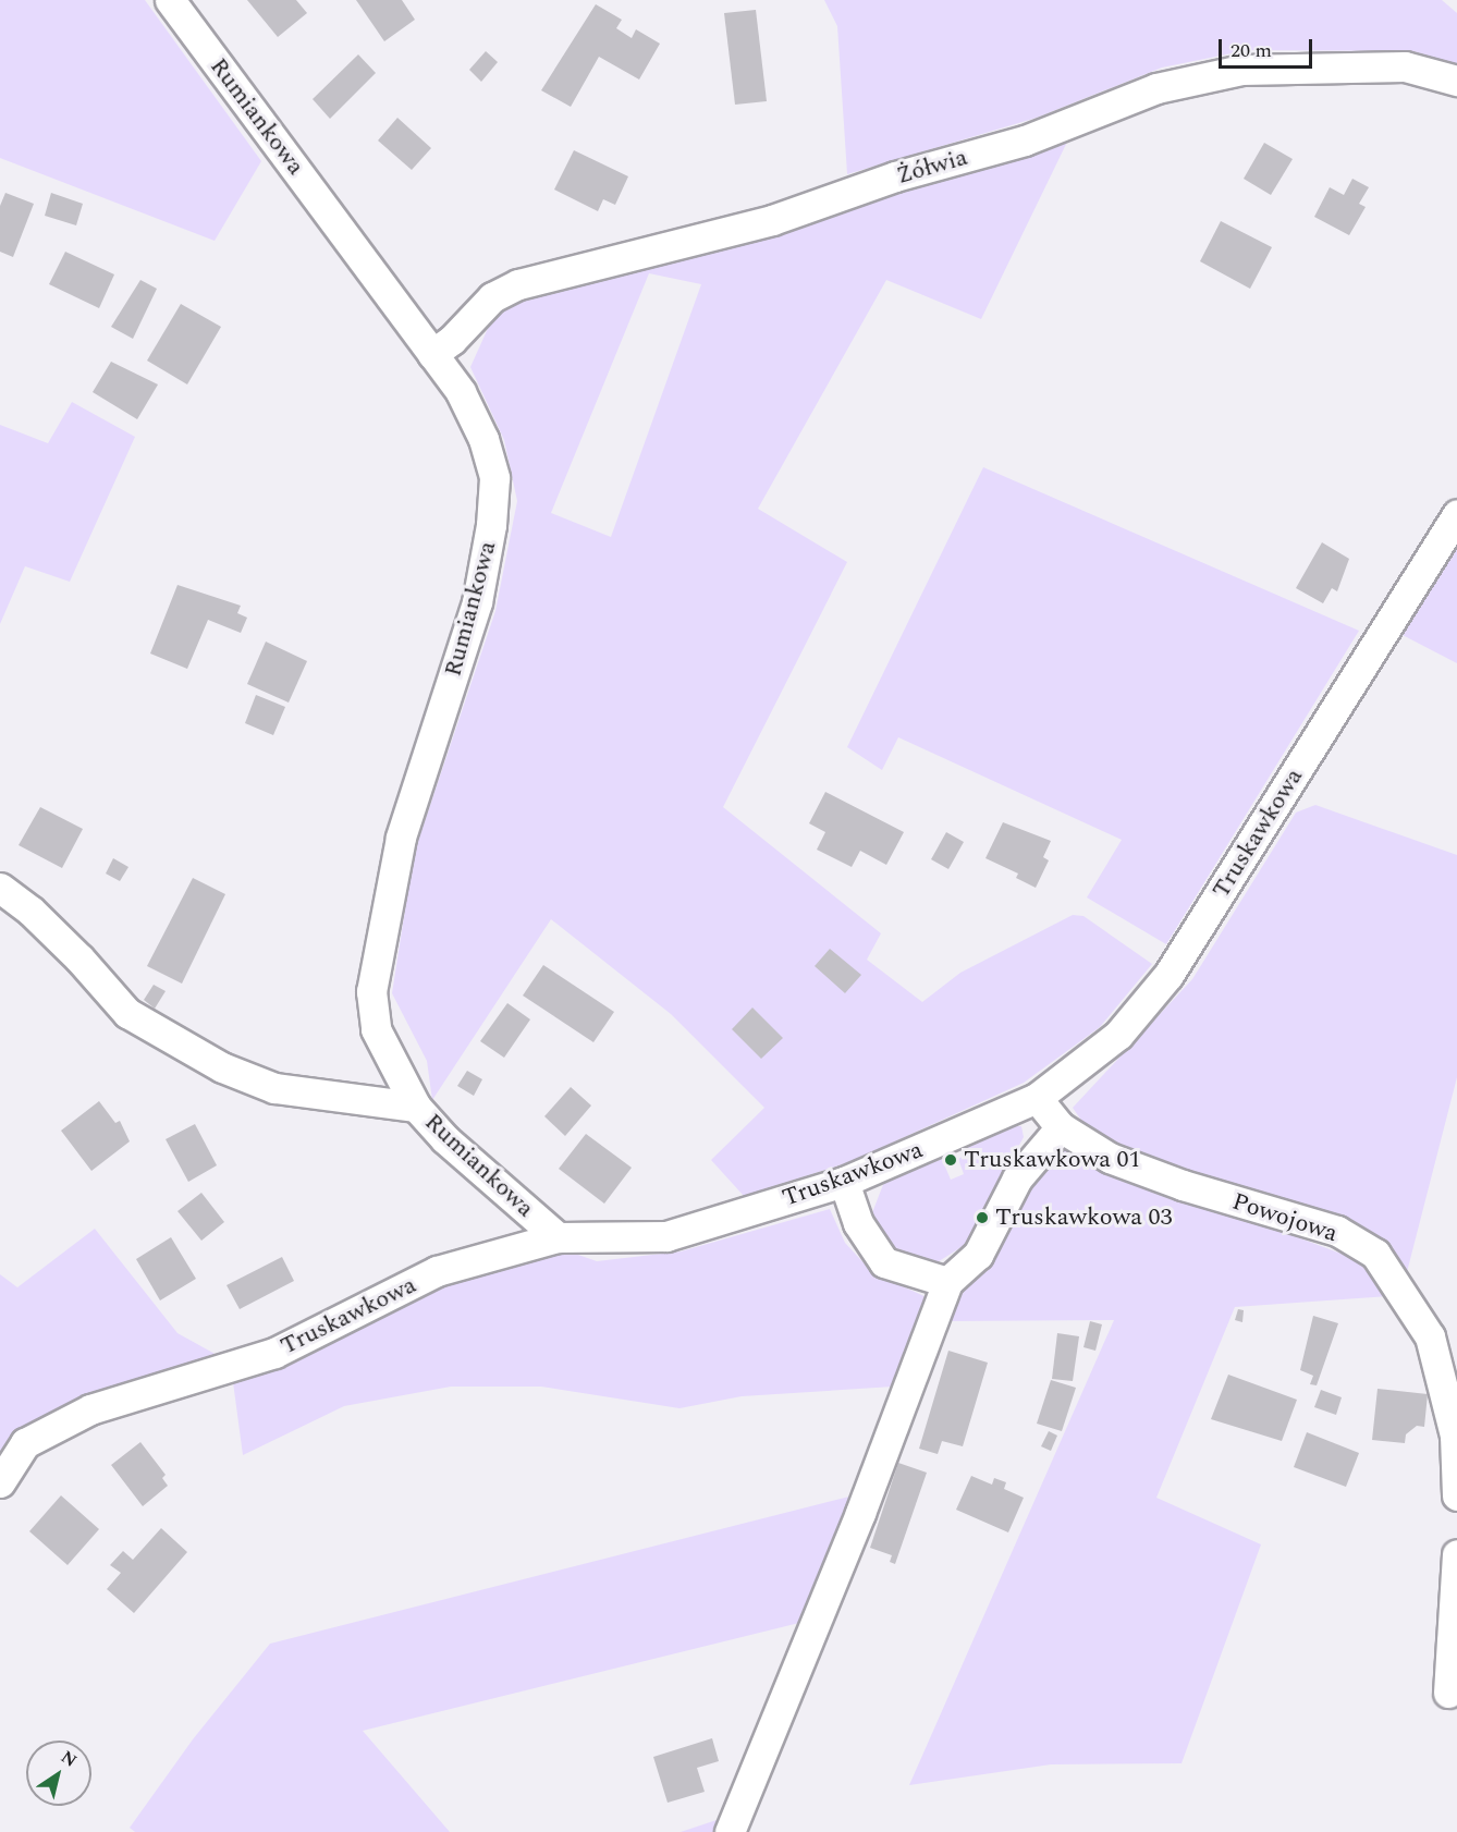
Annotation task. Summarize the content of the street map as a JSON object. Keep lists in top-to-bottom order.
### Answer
{
  "streets": {
    "street": [
      "Rumiankowa",
      "Żółwia",
      "Truskawkowa",
      "Powojowa"
    ]
  },
  "crossings": [
    ["Rumiankowa", "Żółwia"],
    ["Rumiankowa", "Truskawkowa"],
    ["Truskawkowa", "Powojowa"]
  ],
  "places": ["Truskawkowa 01", "Truskawkowa 03"],
  "scale_bar": "20 m",
  "north": "top right"
}
